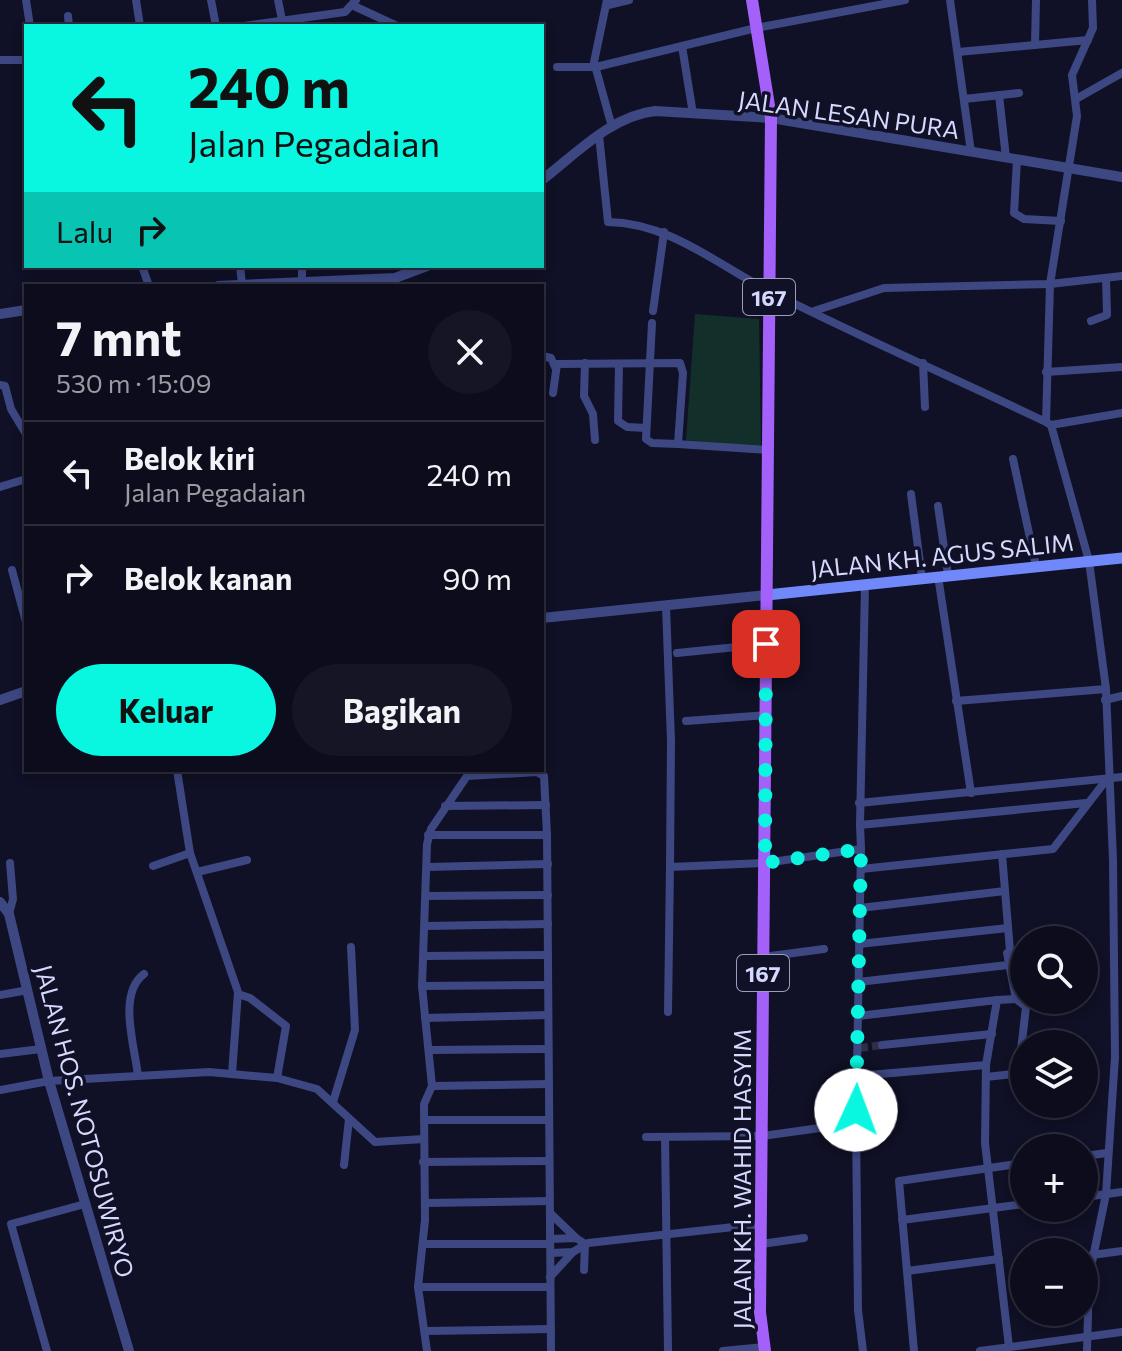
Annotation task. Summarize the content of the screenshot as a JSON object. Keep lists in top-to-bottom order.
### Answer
{
  "streets": {
    "main road": ["167", "JALAN KH. AGUS SALIM", "JALAN KH. WAHID HASYIM"],
    "street": ["JALAN LESAN PURA", "JALAN HOS. NOTOSUWIRYO"]
  },
  "crossings": [
    ["JALAN LESAN PURA", "JALAN KH. WAHID HASYIM"],
    ["JALAN KH. AGUS SALIM", "JALAN KH. WAHID HASYIM"]
  ],
  "page": {
    "turn": ["240 m", "Jalan Pegadaian"],
    "then": "Lalu",
    "heading": ["7 mnt", "530 m · 15:09"],
    "list": [
      {
        "name": "Belok kiri",
        "note": "Jalan Pegadaian",
        "value": "240 m"
      },
      {
        "name": "Belok kanan",
        "value": "90 m"
      }
    ],
    "buttons": ["Keluar", "Bagikan"],
    "map_buttons": ["+", "−"]
  }
}
